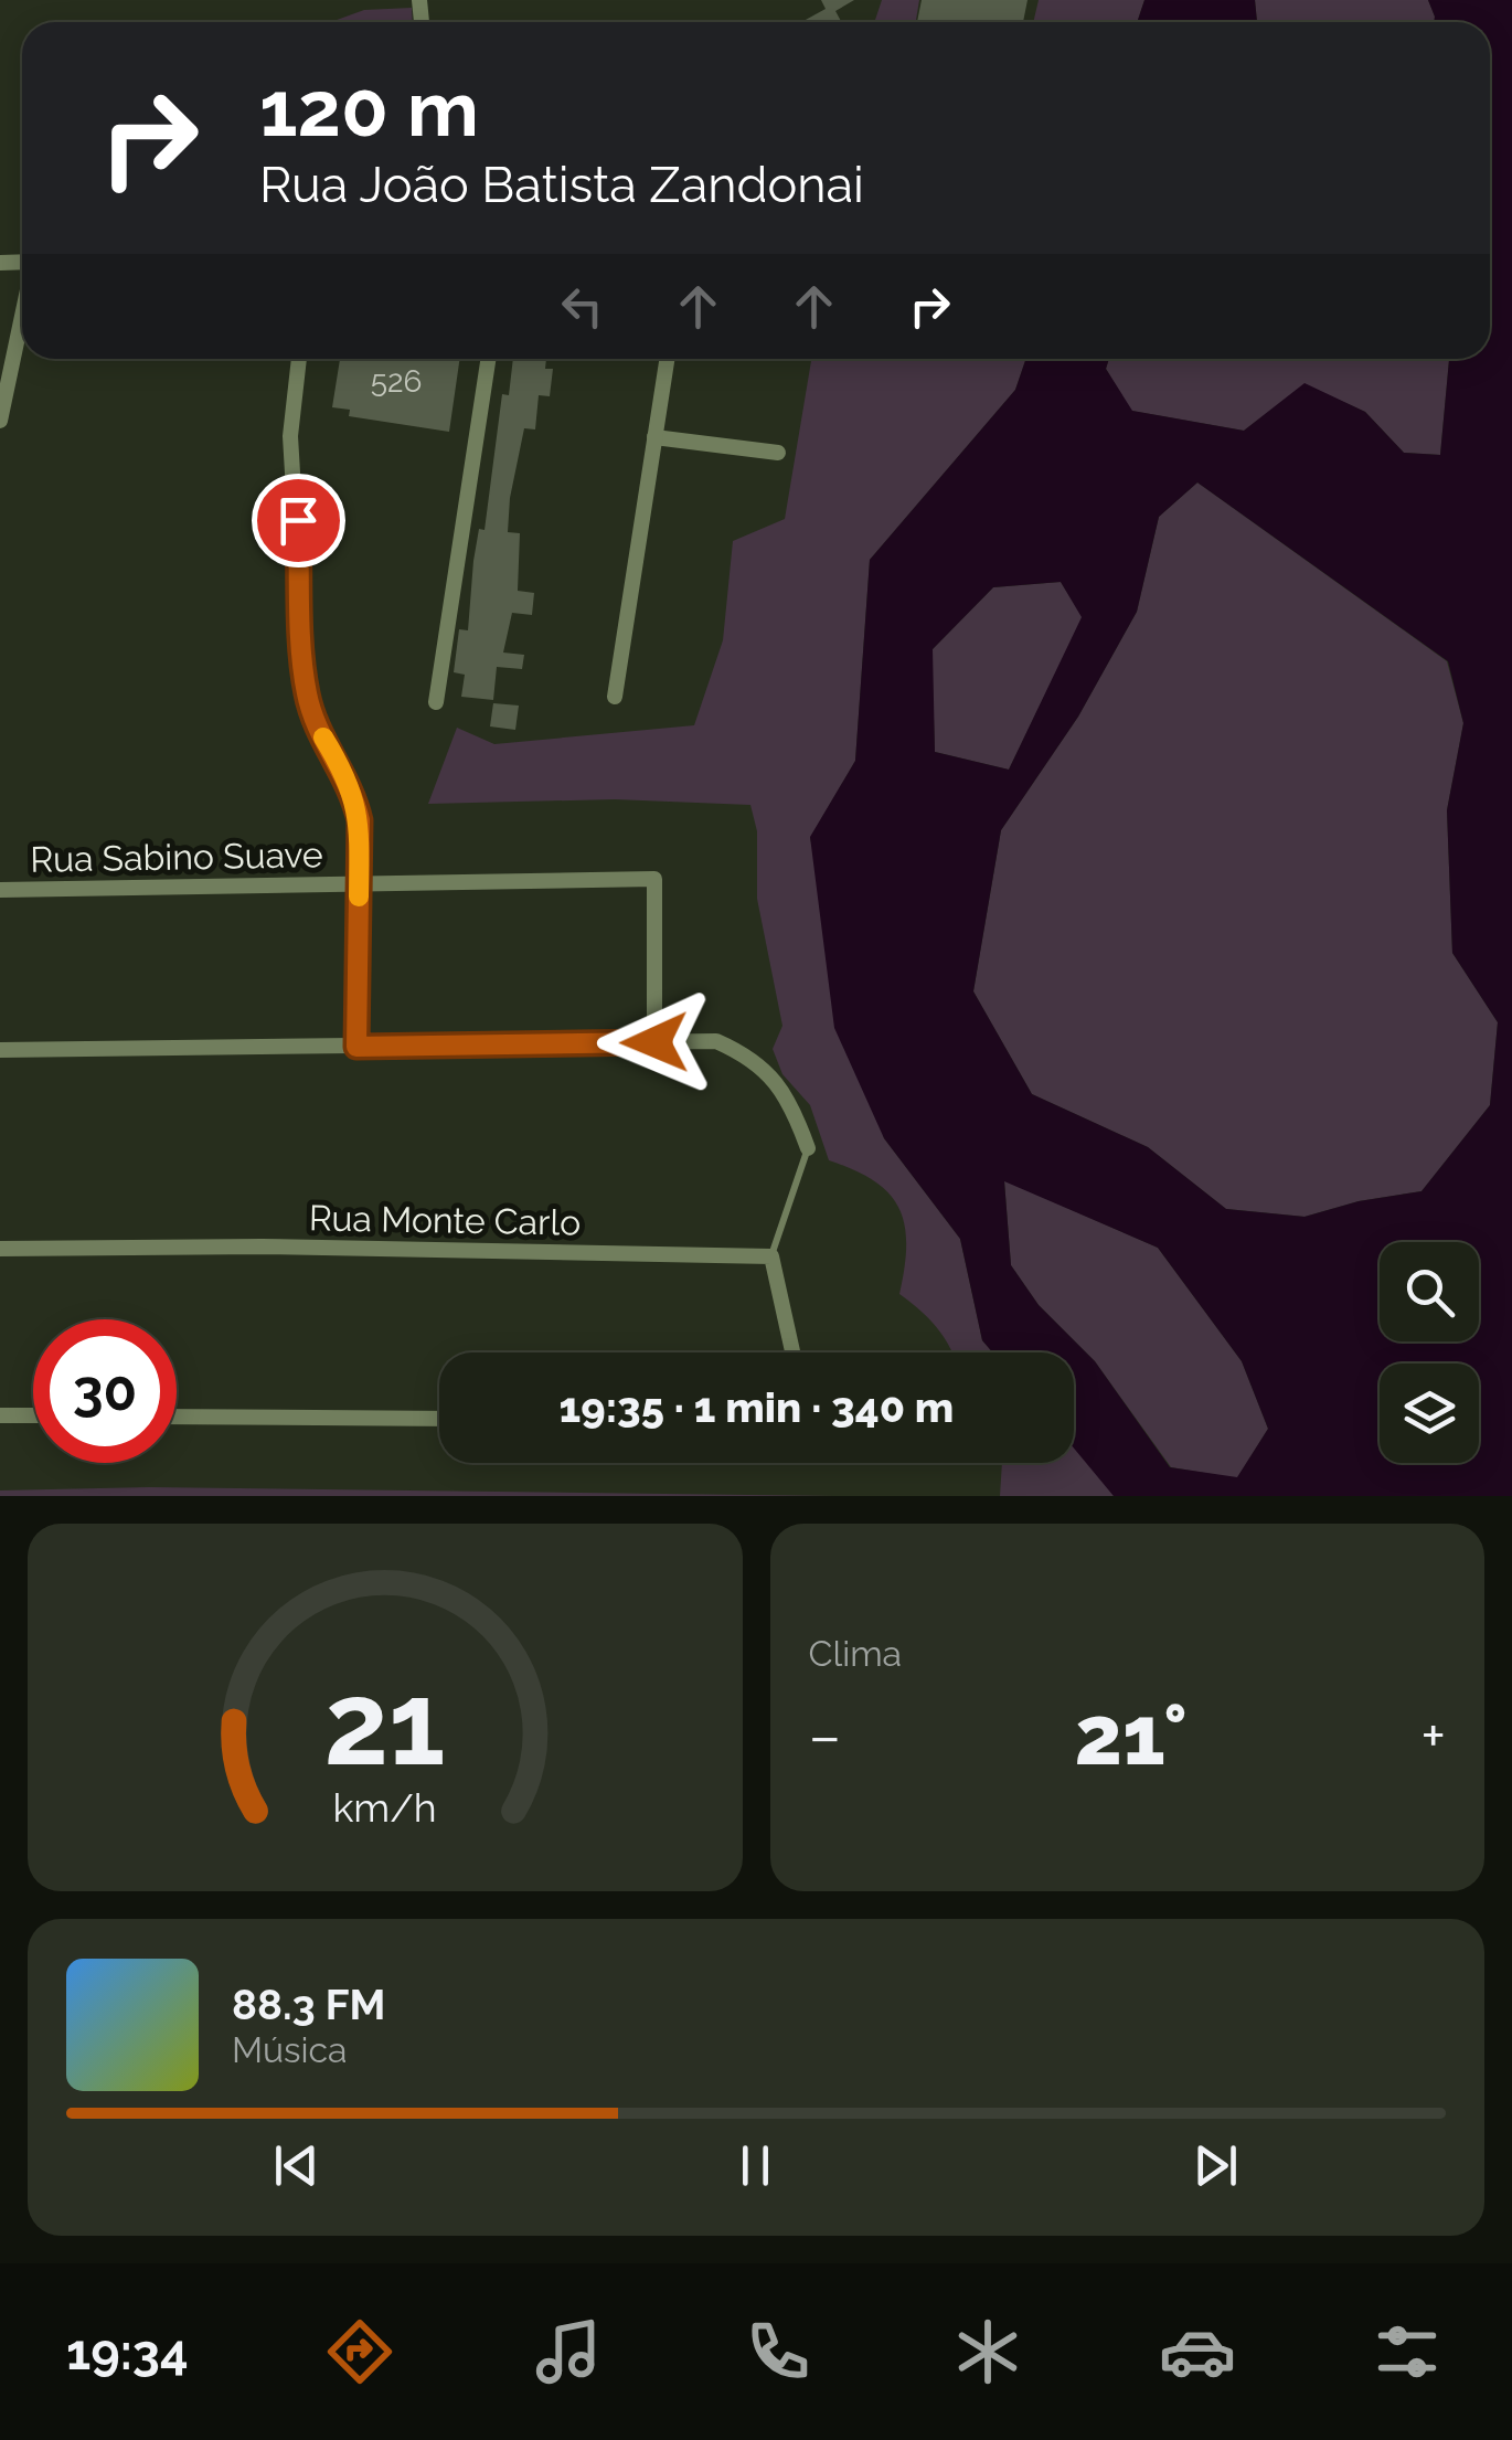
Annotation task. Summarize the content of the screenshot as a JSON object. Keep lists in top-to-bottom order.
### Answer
{
  "streets": {
    "street": ["Rua Sabino Suave", "Rua Monte Carlo"]
  },
  "house_numbers": ["526"],
  "page": {
    "turn": ["120 m", "Rua João Batista Zandonai"],
    "limit": "30",
    "trip": "19:35 · 1 min · 340 m",
    "tile": "Clima",
    "heat": ["−", "21°", "+"],
    "song": ["88.3 FM", "Música"],
    "tabs": "19:34",
    "gauge": ["21", "km/h"]
  }
}
